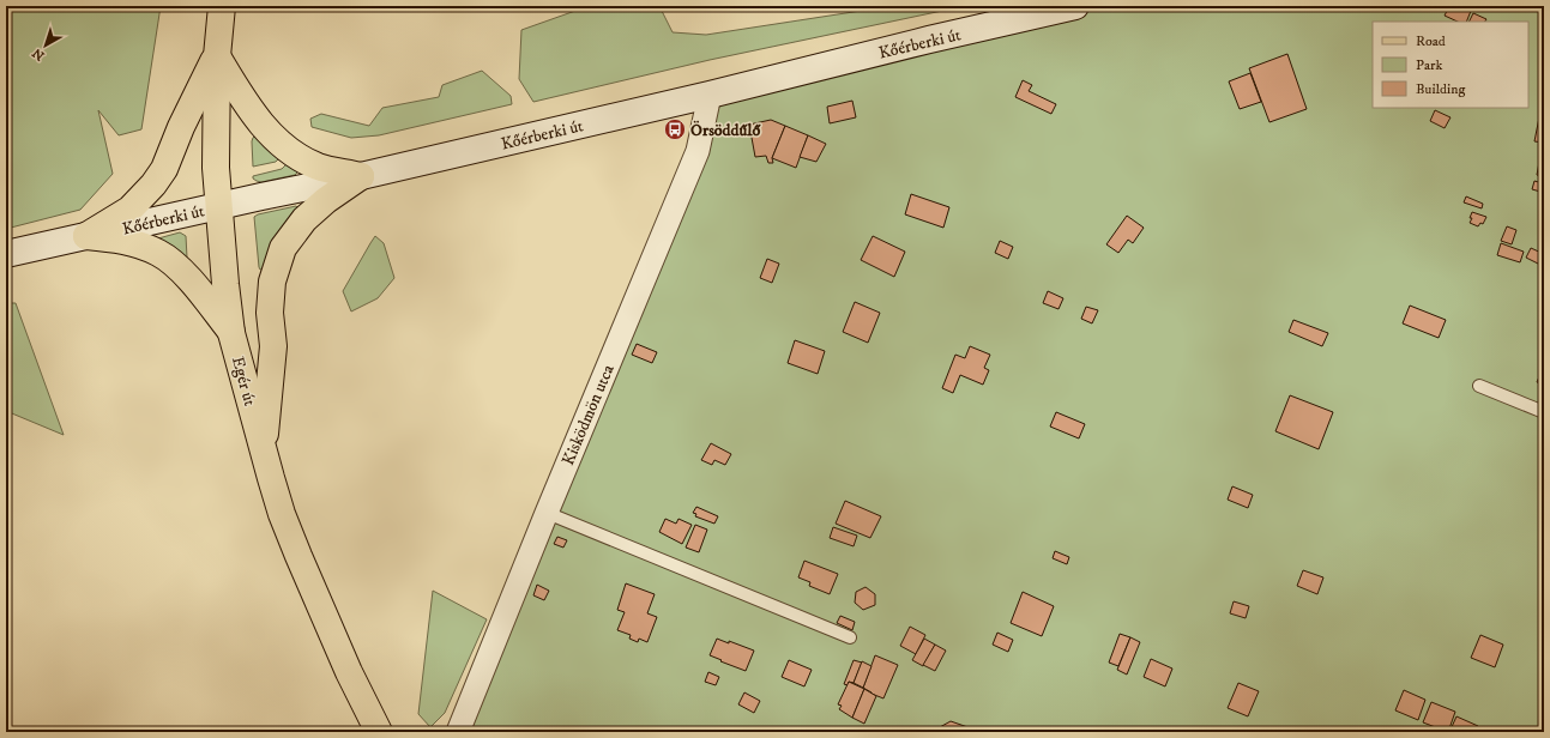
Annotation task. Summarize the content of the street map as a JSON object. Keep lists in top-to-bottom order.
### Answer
{
  "streets": {
    "main road": ["Egér út"],
    "street": ["Kőérberki út", "Kisködmön utca"]
  },
  "crossings": [
    ["Kőérberki út", "Egér út"],
    ["Kőérberki út", "Kisködmön utca"]
  ],
  "places": {
    "bus stop": ["Örsöddűlő"]
  },
  "legend": ["Road", "Park", "Building"],
  "north": "bottom left"
}
